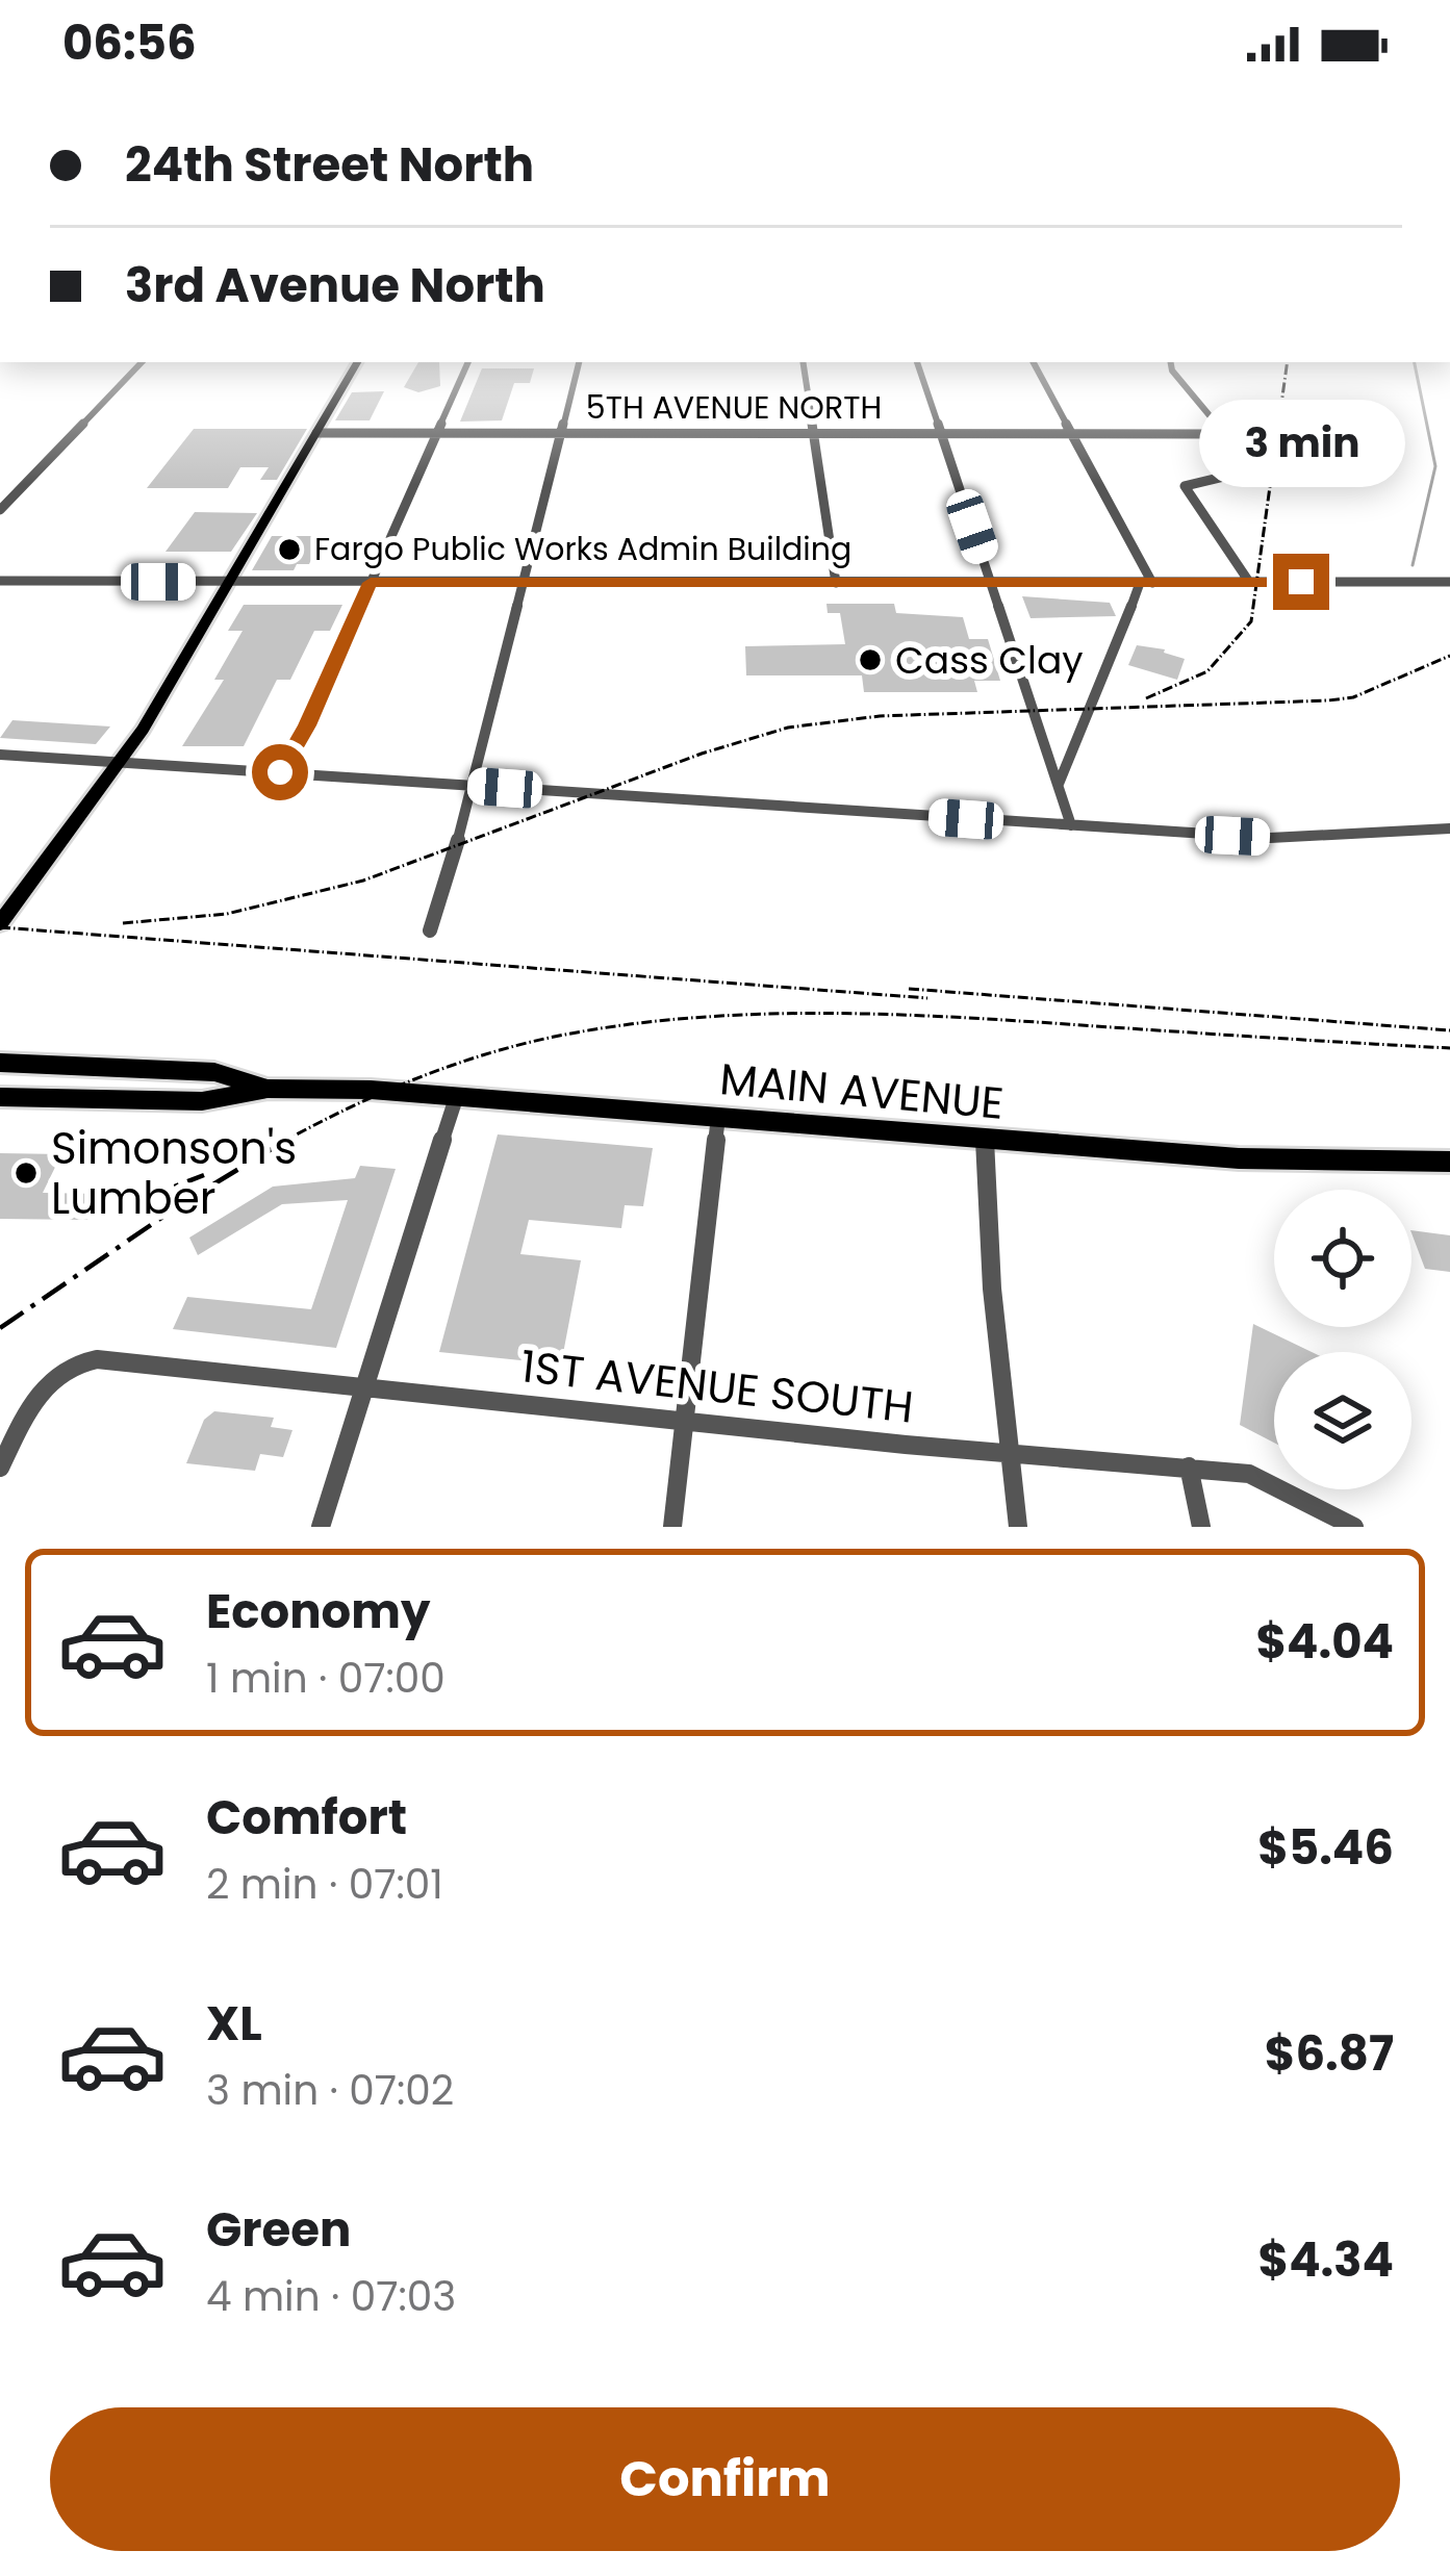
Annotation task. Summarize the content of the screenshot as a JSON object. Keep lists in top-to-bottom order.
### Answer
{
  "streets": {
    "main road": ["MAIN AVENUE"],
    "street": ["5TH AVENUE NORTH", "1ST AVENUE SOUTH"]
  },
  "places": ["Fargo Public Works Admin Building", "Cass Clay", "Simonson's Lumber"],
  "page": {
    "status": "06:56",
    "banner": ["24th Street North", "3rd Avenue North"],
    "bubble": "3 min",
    "list": [
      {
        "name": "Economy",
        "note": "1 min · 07:00",
        "value": "$4.04"
      },
      {
        "name": "Comfort",
        "note": "2 min · 07:01",
        "value": "$5.46"
      },
      {
        "name": "XL",
        "note": "3 min · 07:02",
        "value": "$6.87"
      },
      {
        "name": "Green",
        "note": "4 min · 07:03",
        "value": "$4.34"
      }
    ],
    "buttons": "Confirm"
  }
}
